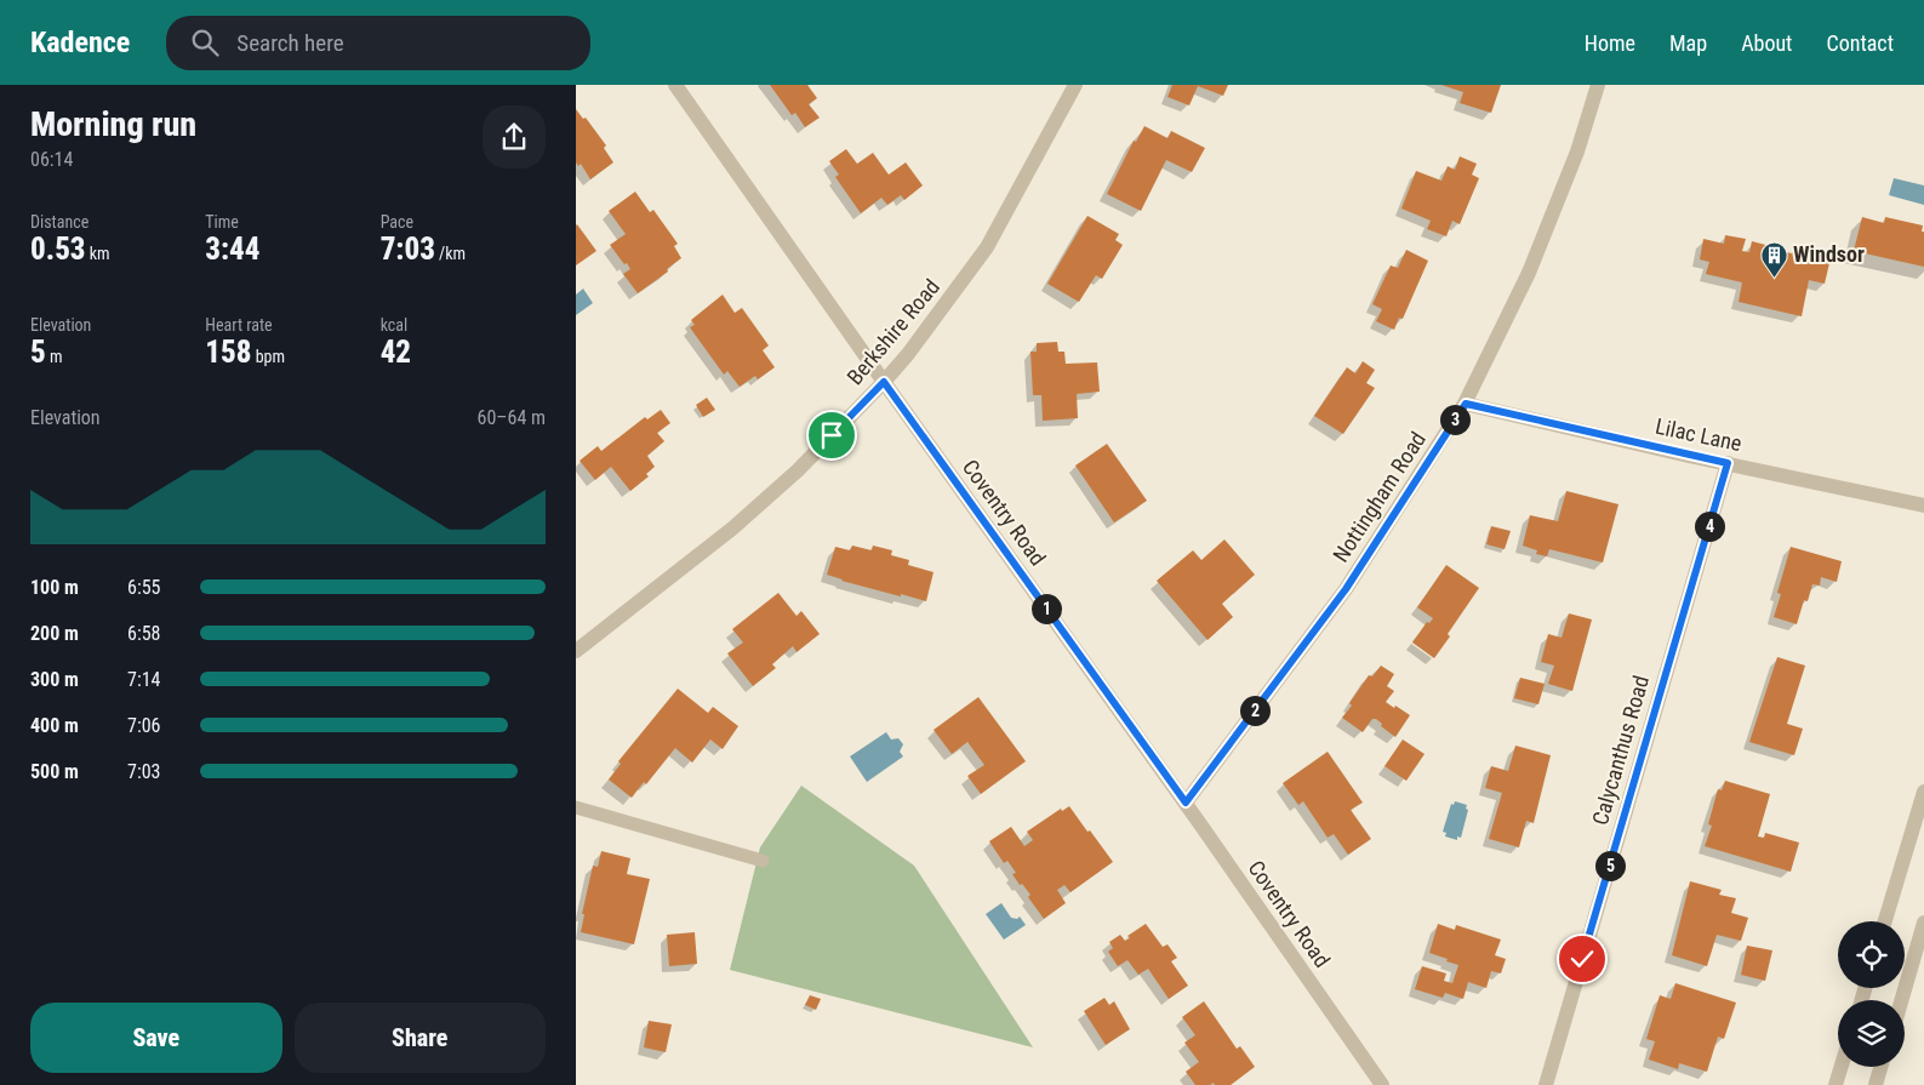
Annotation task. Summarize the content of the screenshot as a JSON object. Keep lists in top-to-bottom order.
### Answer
{
  "streets": {
    "street": [
      "Berkshire Road",
      "Lilac Lane",
      "Nottingham Road",
      "Coventry Road",
      "Calycanthus Road"
    ]
  },
  "crossings": [
    ["Berkshire Road", "Coventry Road"],
    ["Lilac Lane", "Nottingham Road"],
    ["Lilac Lane", "Calycanthus Road"],
    ["Nottingham Road", "Coventry Road"]
  ],
  "places": {
    "building": ["Windsor"]
  },
  "page": {
    "header": "Kadence",
    "search": "Search here",
    "nav": [
      "Home",
      "Map",
      "About",
      "Contact"
    ],
    "heading": ["Morning run", "06:14"],
    "stats": [
      ["Distance", "0.53 km"],
      ["Time", "3:44"],
      ["Pace", "7:03 /km"],
      ["Elevation", "5 m"],
      ["Heart rate", "158 bpm"],
      ["kcal", "42"]
    ],
    "chart": ["Elevation", "60–64 m"],
    "pins": [
      "3",
      "4",
      "1",
      "2",
      "5"
    ],
    "list": [
      {
        "name": "100 m",
        "note": "6:55"
      },
      {
        "name": "200 m",
        "note": "6:58"
      },
      {
        "name": "300 m",
        "note": "7:14"
      },
      {
        "name": "400 m",
        "note": "7:06"
      },
      {
        "name": "500 m",
        "note": "7:03"
      }
    ],
    "buttons": ["Save", "Share"]
  }
}
